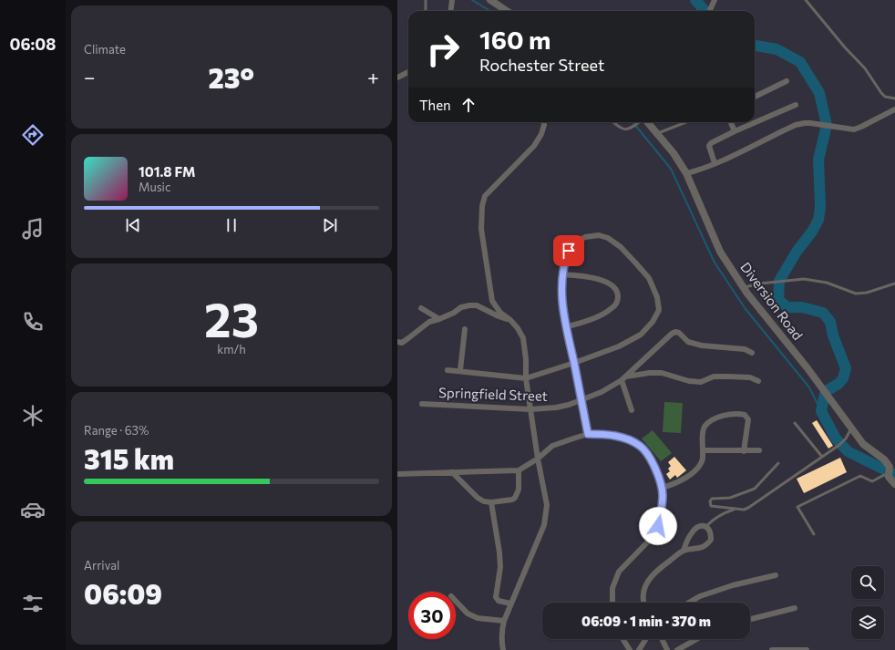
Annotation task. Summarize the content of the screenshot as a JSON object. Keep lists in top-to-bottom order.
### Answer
{
  "streets": {
    "street": ["Diversion Road", "Springfield Street"]
  },
  "page": {
    "tabs": "06:08",
    "tile": [
      "Climate",
      ["23", "km/h"],
      ["Range · 63%", "315 km"],
      ["Arrival", "06:09"]
    ],
    "turn": ["160 m", "Rochester Street"],
    "heat": ["−", "23°", "+"],
    "then": "Then",
    "song": ["101.8 FM", "Music"],
    "limit": "30",
    "trip": "06:09 · 1 min · 370 m"
  }
}
